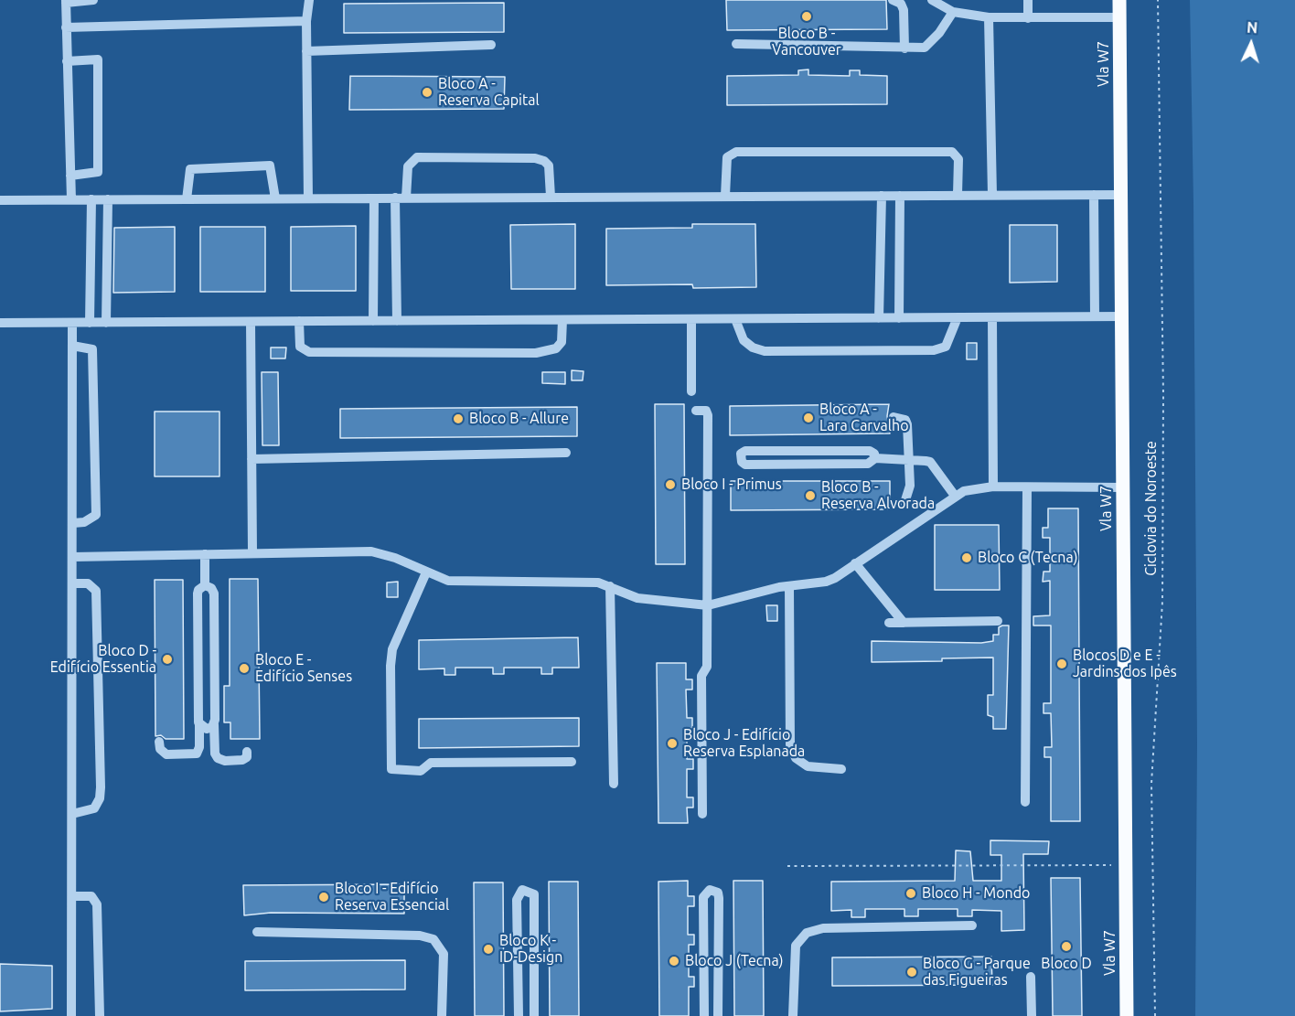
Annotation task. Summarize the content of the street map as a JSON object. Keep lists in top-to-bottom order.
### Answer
{
  "streets": {
    "main road": ["Vla W7"],
    "path": ["Ciclovia do Noroeste"]
  },
  "places": [
    "Bloco B - Vancouver",
    "Bloco A - Reserva Capital",
    "Bloco A - Lara Carvalho",
    "Bloco B - Allure",
    "Bloco I - Primus",
    "Bloco B - Reserva Alvorada",
    "Bloco C (Tecna)",
    "Bloco D - Edifício Essentia",
    "Blocos D e E - Jardins dos Ipês",
    "Bloco E - Edifício Senses",
    "Bloco J - Edifício Reserva Esplanada",
    "Bloco H - Mondo",
    "Bloco I - Edifício Reserva Essencial",
    "Bloco D",
    "Bloco K - ID-Design",
    "Bloco J (Tecna)",
    "Bloco G - Parque das Figueiras"
  ],
  "north": "top"
}
